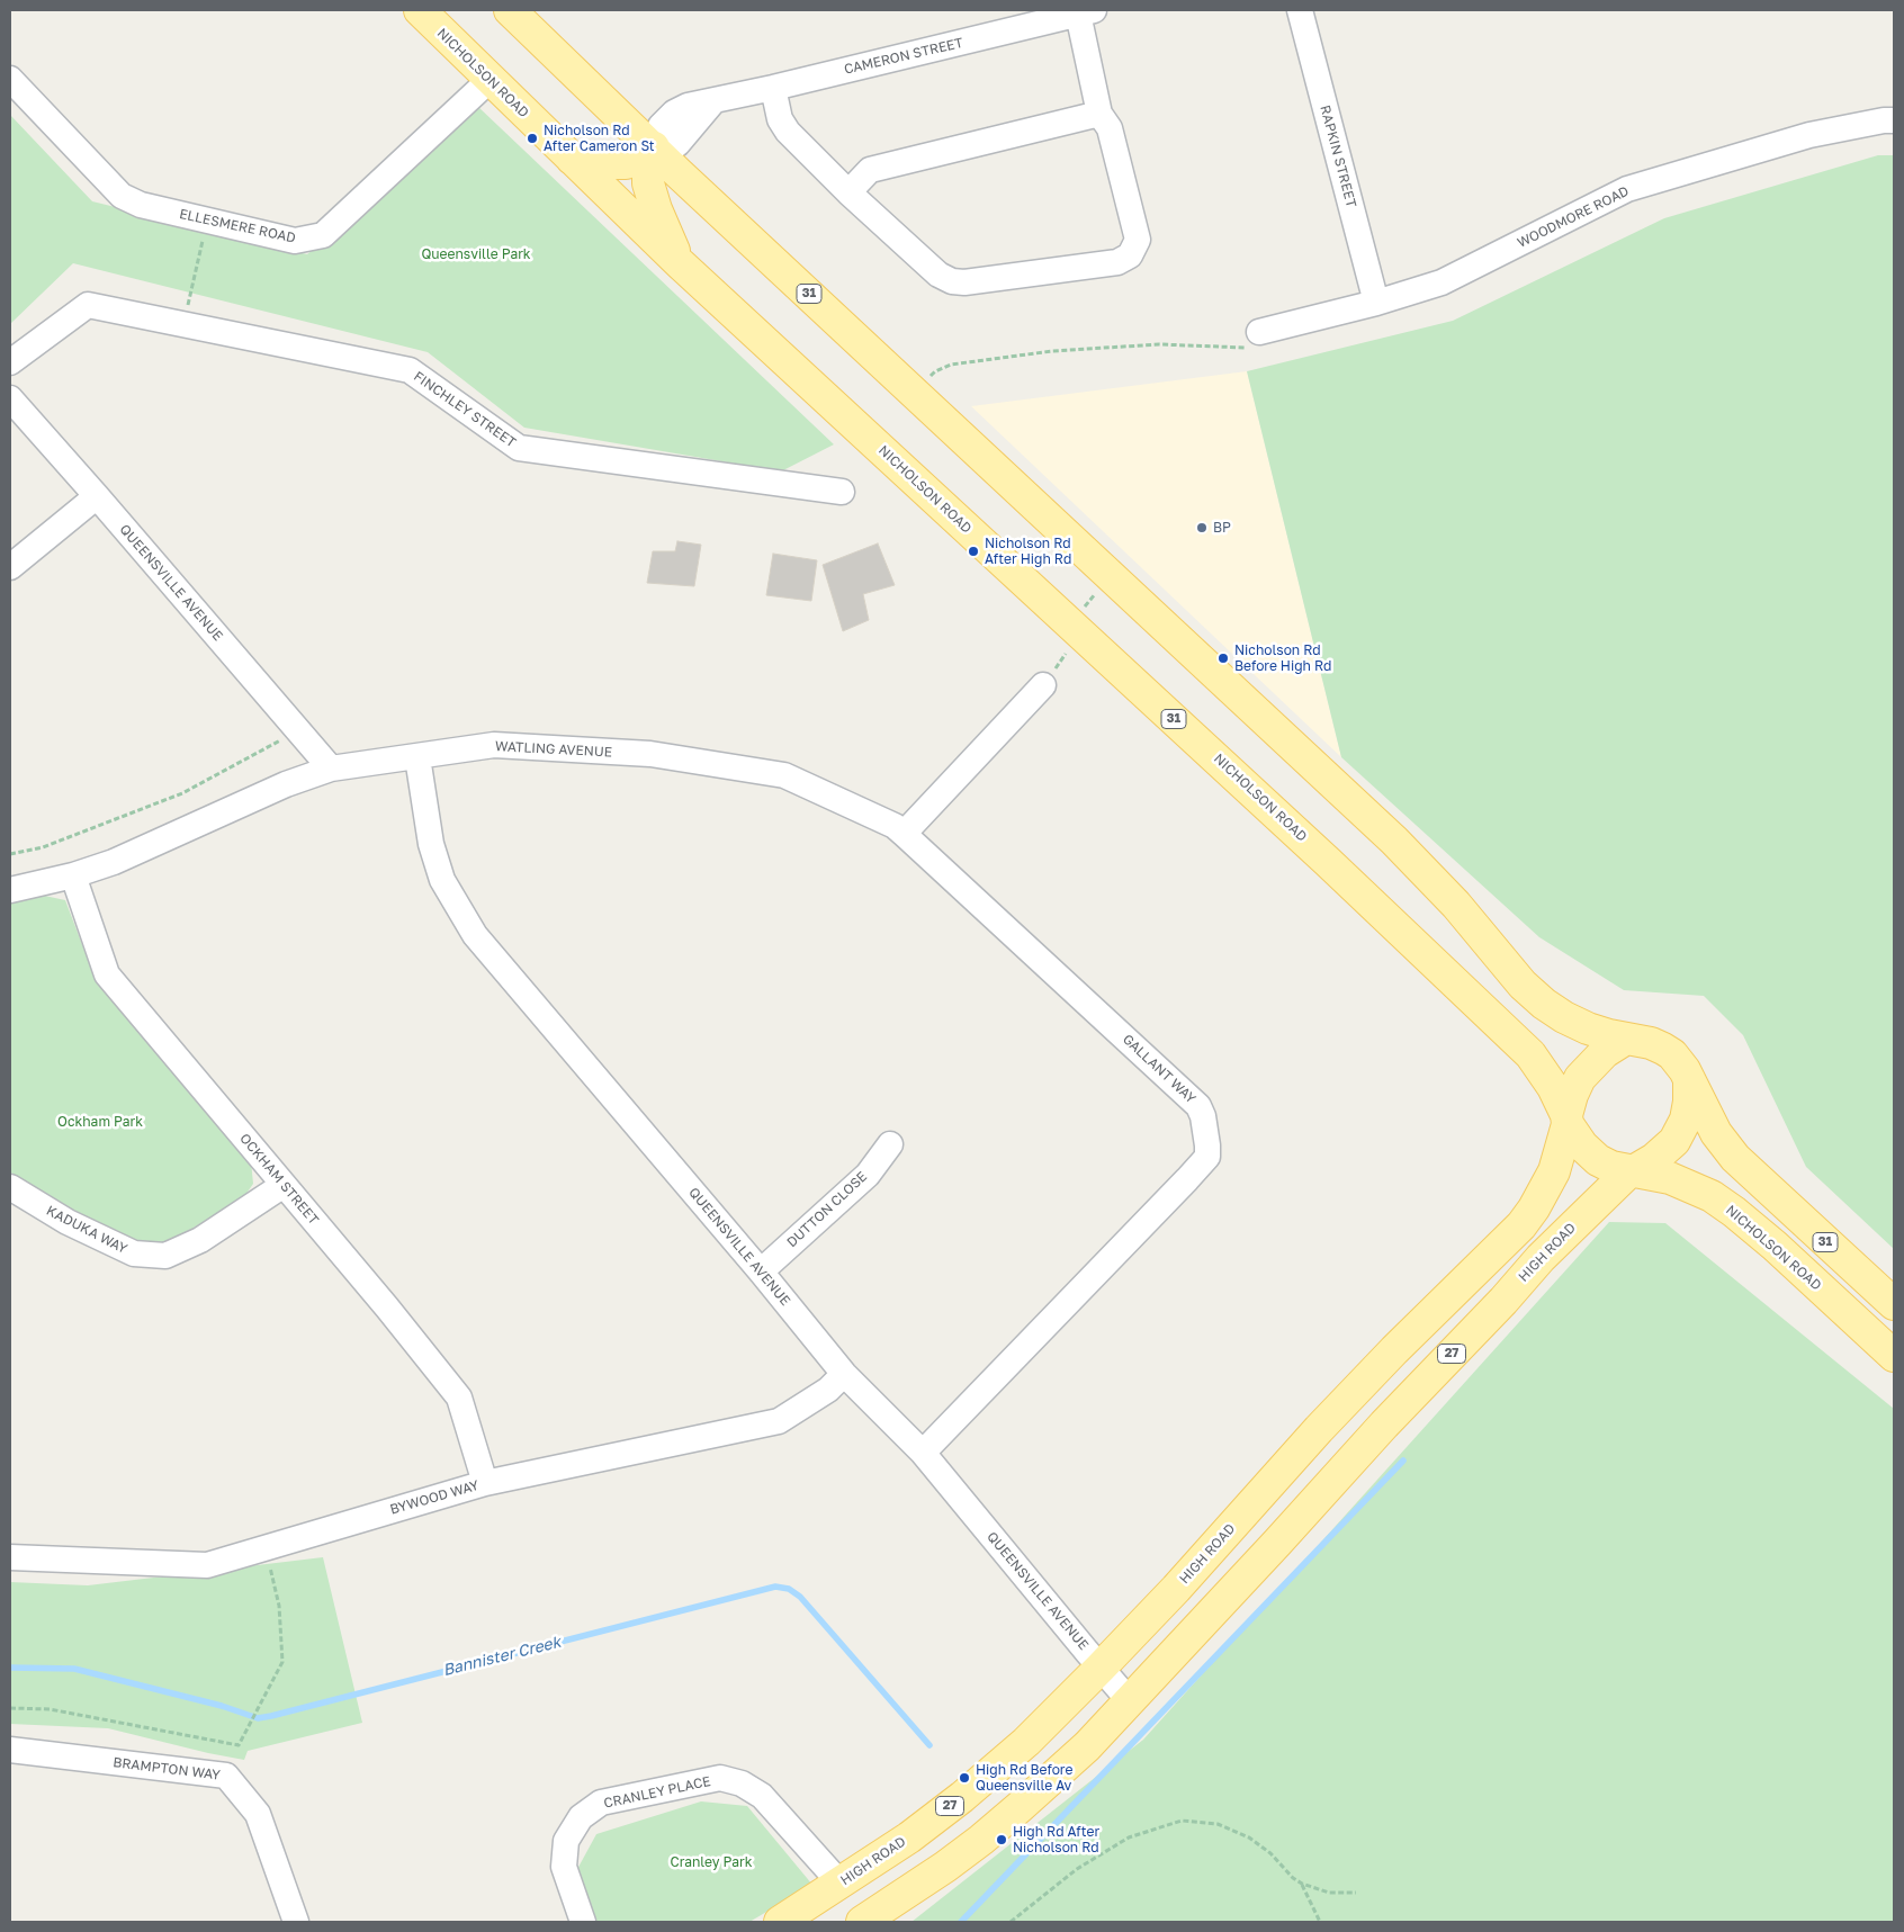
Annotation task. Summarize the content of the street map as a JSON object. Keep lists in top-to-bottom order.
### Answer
{
  "streets": {
    "main road": [
      "NICHOLSON ROAD",
      "31",
      "HIGH ROAD",
      "27"
    ],
    "street": [
      "CAMERON STREET",
      "RAPKIN STREET",
      "WOODMORE ROAD",
      "ELLESMERE ROAD",
      "FINCHLEY STREET",
      "QUEENSVILLE AVENUE",
      "WATLING AVENUE",
      "GALLANT WAY",
      "OCKHAM STREET",
      "DUTTON CLOSE",
      "KADUKA WAY",
      "BYWOOD WAY",
      "BRAMPTON WAY",
      "CRANLEY PLACE"
    ]
  },
  "crossings": [
    ["CAMERON STREET", "31"],
    ["NICHOLSON ROAD", "ELLESMERE ROAD"],
    ["NICHOLSON ROAD", "31"],
    ["NICHOLSON ROAD", "HIGH ROAD"],
    ["RAPKIN STREET", "WOODMORE ROAD"],
    ["31", "HIGH ROAD"],
    ["QUEENSVILLE AVENUE", "WATLING AVENUE"],
    ["QUEENSVILLE AVENUE", "GALLANT WAY"],
    ["QUEENSVILLE AVENUE", "DUTTON CLOSE"],
    ["QUEENSVILLE AVENUE", "HIGH ROAD"],
    ["QUEENSVILLE AVENUE", "BYWOOD WAY"],
    ["WATLING AVENUE", "GALLANT WAY"],
    ["WATLING AVENUE", "OCKHAM STREET"],
    ["OCKHAM STREET", "KADUKA WAY"],
    ["OCKHAM STREET", "BYWOOD WAY"],
    ["HIGH ROAD", "CRANLEY PLACE"]
  ],
  "water": ["Bannister Creek"],
  "parks": ["Queensville Park", "Ockham Park", "Cranley Park"],
  "places": [
    "Nicholson Rd After Cameron St",
    "BP",
    "Nicholson Rd After High Rd",
    "Nicholson Rd Before High Rd",
    "High Rd Before Queensville Av",
    "High Rd After Nicholson Rd"
  ]
}
